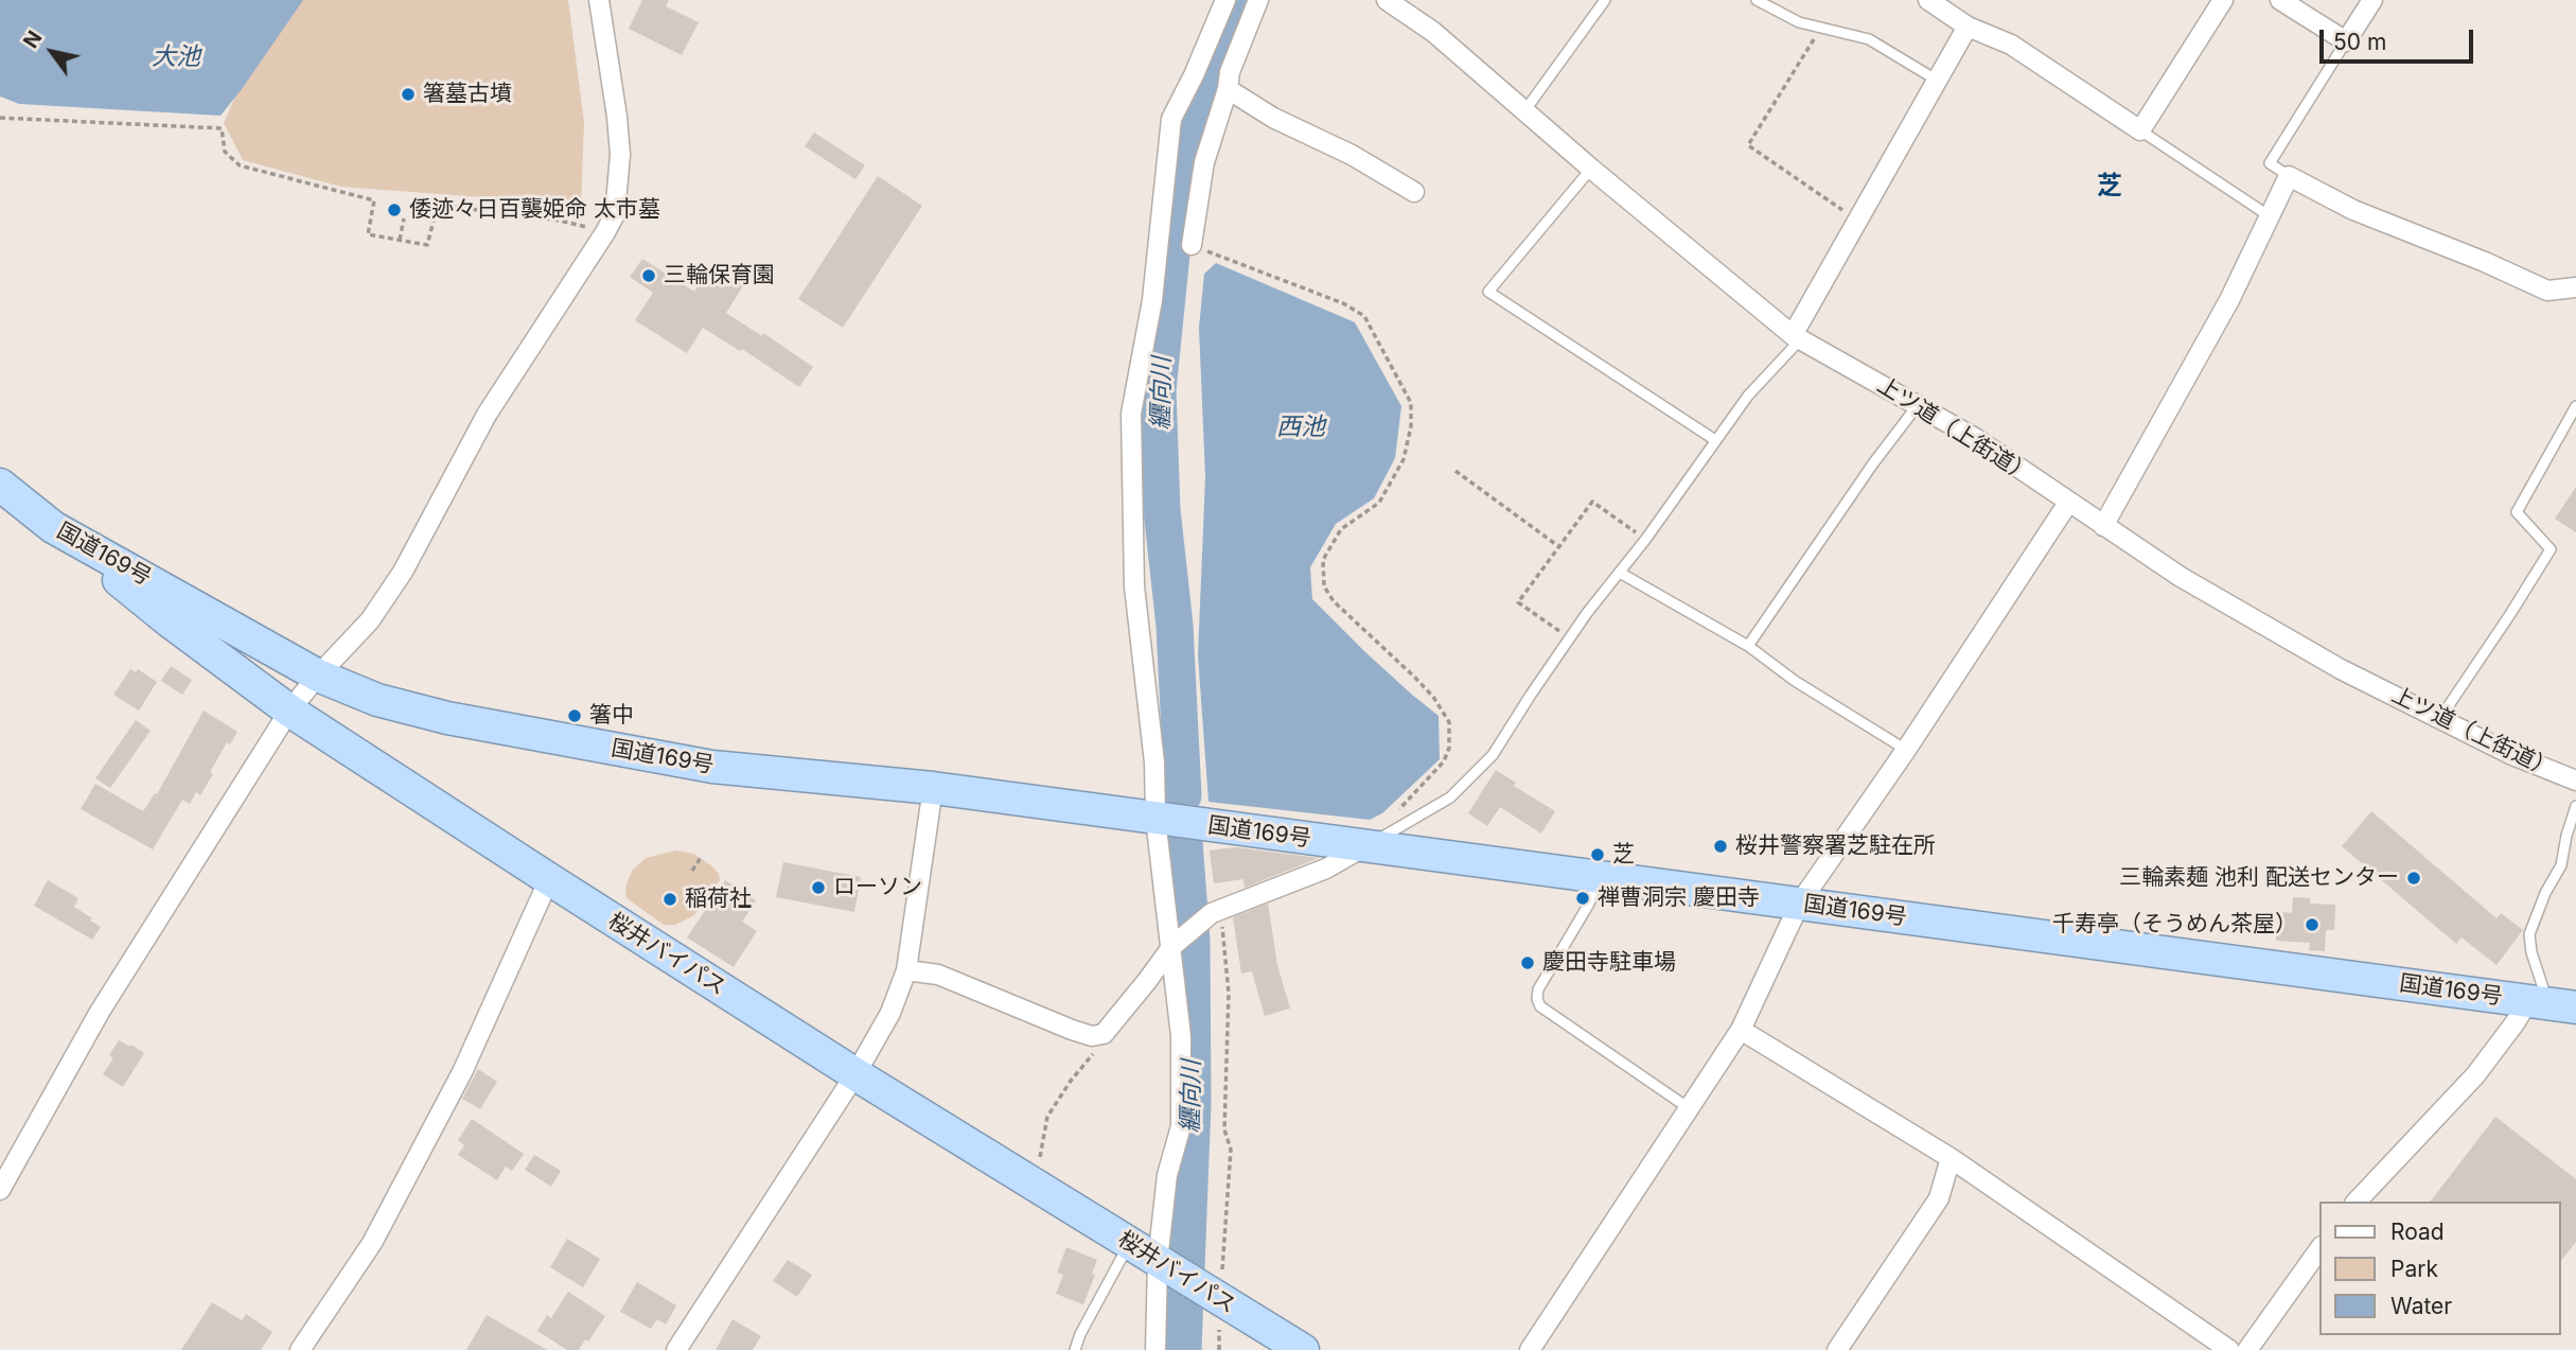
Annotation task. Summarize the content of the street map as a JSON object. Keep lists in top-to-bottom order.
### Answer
{
  "streets": {
    "highway": ["国道169号", "桜井バイパス"],
    "street": ["上ツ道（上街道）"]
  },
  "crossings": [
    ["国道169号", "桜井バイパス"]
  ],
  "districts": ["芝"],
  "water": ["大池", "纒向川", "西池"],
  "places": [
    "箸墓古墳",
    "倭迹々日百襲姫命 太市墓",
    "三輪保育園",
    "箸中",
    "桜井警察署芝駐在所",
    "芝",
    "三輪素麺 池利 配送センター",
    "ローソン",
    "禅曹洞宗 慶田寺",
    "稲荷社",
    "千寿亭（そうめん茶屋）",
    "慶田寺駐車場"
  ],
  "legend": ["Road", "Park", "Water"],
  "scale_bar": "50 m",
  "north": "top left"
}
